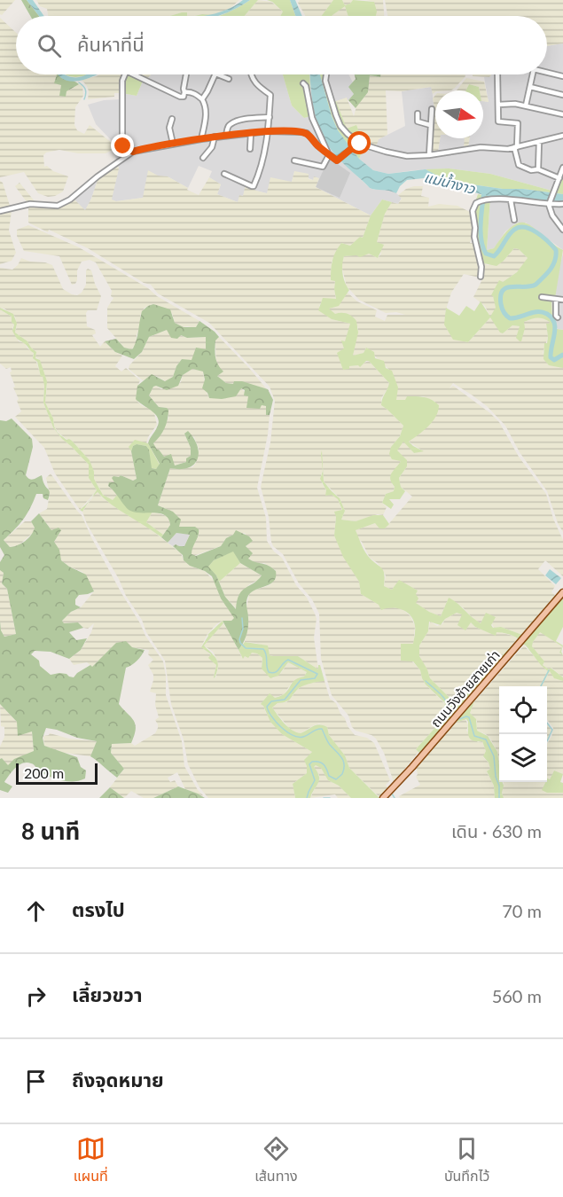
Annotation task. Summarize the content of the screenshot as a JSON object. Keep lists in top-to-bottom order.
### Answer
{
  "streets": {
    "main road": ["ถนนวังซ้ายสายเก่า"]
  },
  "water": ["แม่น้ำงาว"],
  "scale_bar": "200 m",
  "north": "right",
  "page": {
    "search": "ค้นหาที่นี่",
    "scale": "200 m",
    "heading": ["8 นาที", "เดิน · 630 m"],
    "list": [
      ["ตรงไป", "70 m"],
      ["เลี้ยวขวา", "560 m"],
      "ถึงจุดหมาย"
    ],
    "nav": ["แผนที่", "เส้นทาง", "บันทึกไว้"]
  }
}
